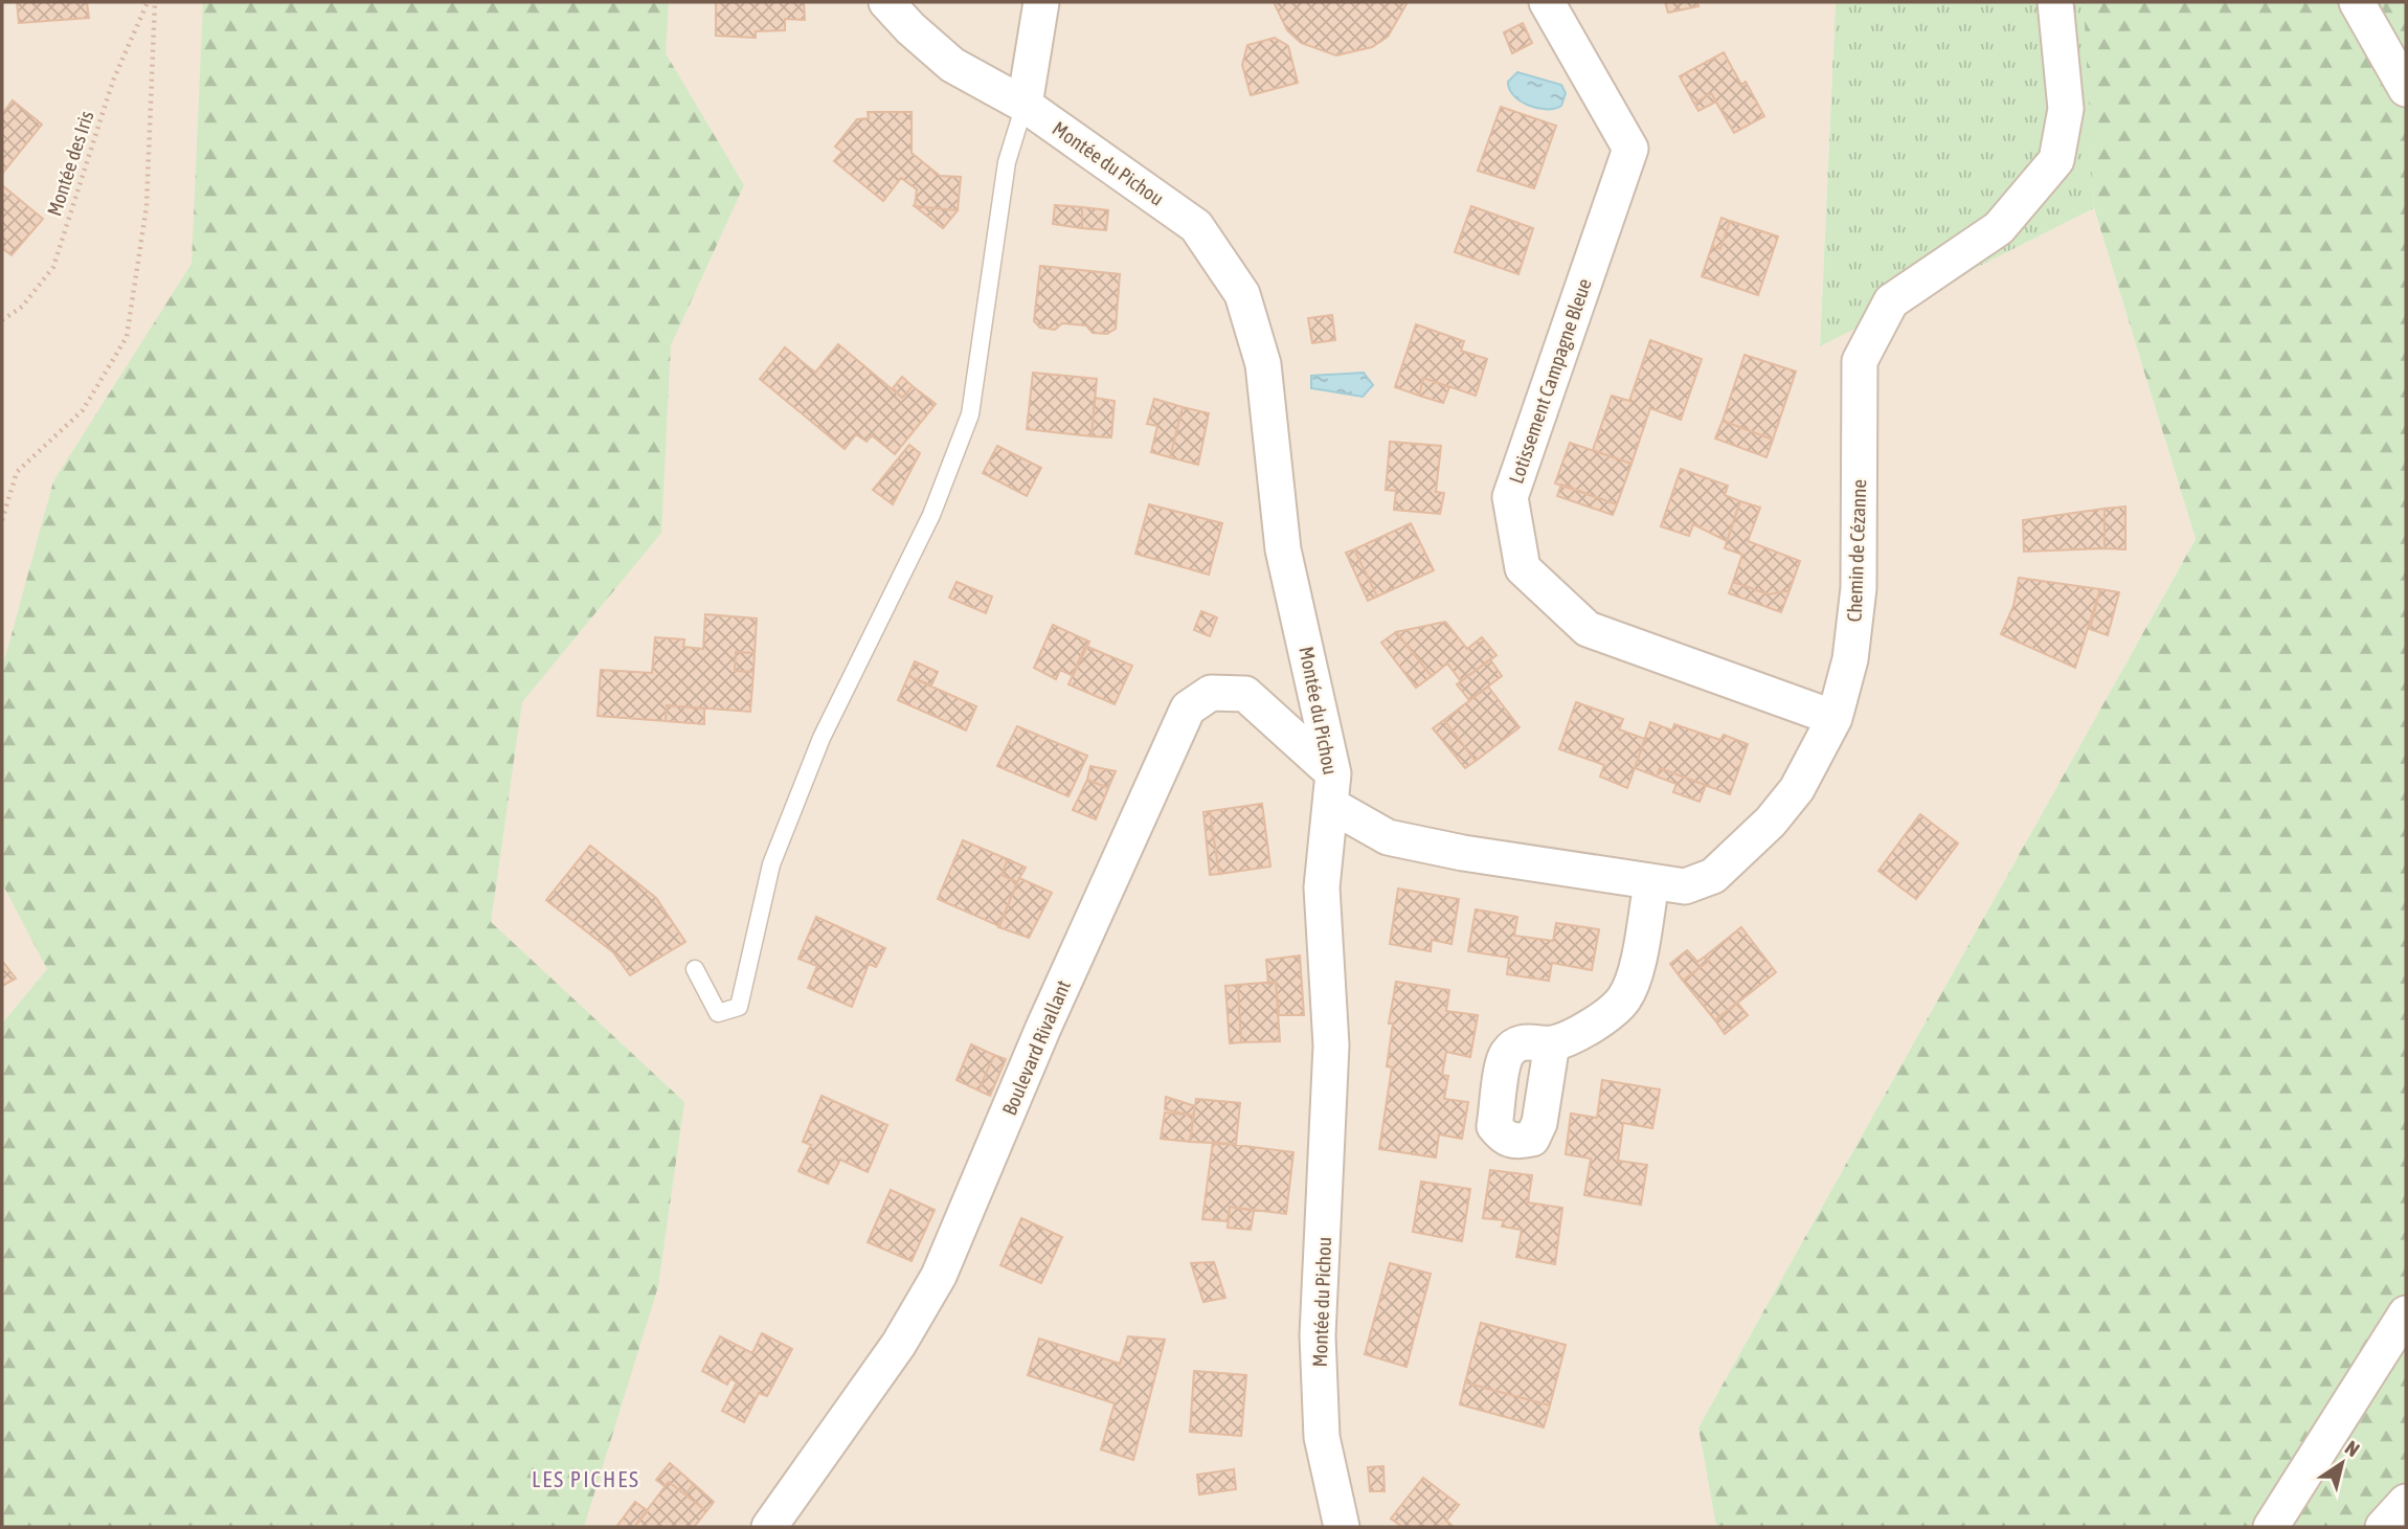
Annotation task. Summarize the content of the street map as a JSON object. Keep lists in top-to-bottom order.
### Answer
{
  "streets": {
    "street": [
      "Montée du Pichou",
      "Lotissement Campagne Bleue",
      "Chemin de Cézanne",
      "Boulevard Rivallant"
    ],
    "path": ["Montée des Iris"]
  },
  "crossings": [
    ["Montée du Pichou", "Chemin de Cézanne"],
    ["Montée du Pichou", "Boulevard Rivallant"],
    ["Lotissement Campagne Bleue", "Chemin de Cézanne"],
    ["Chemin de Cézanne", "Boulevard Rivallant"]
  ],
  "districts": ["LES PICHES"],
  "north": "top right"
}
